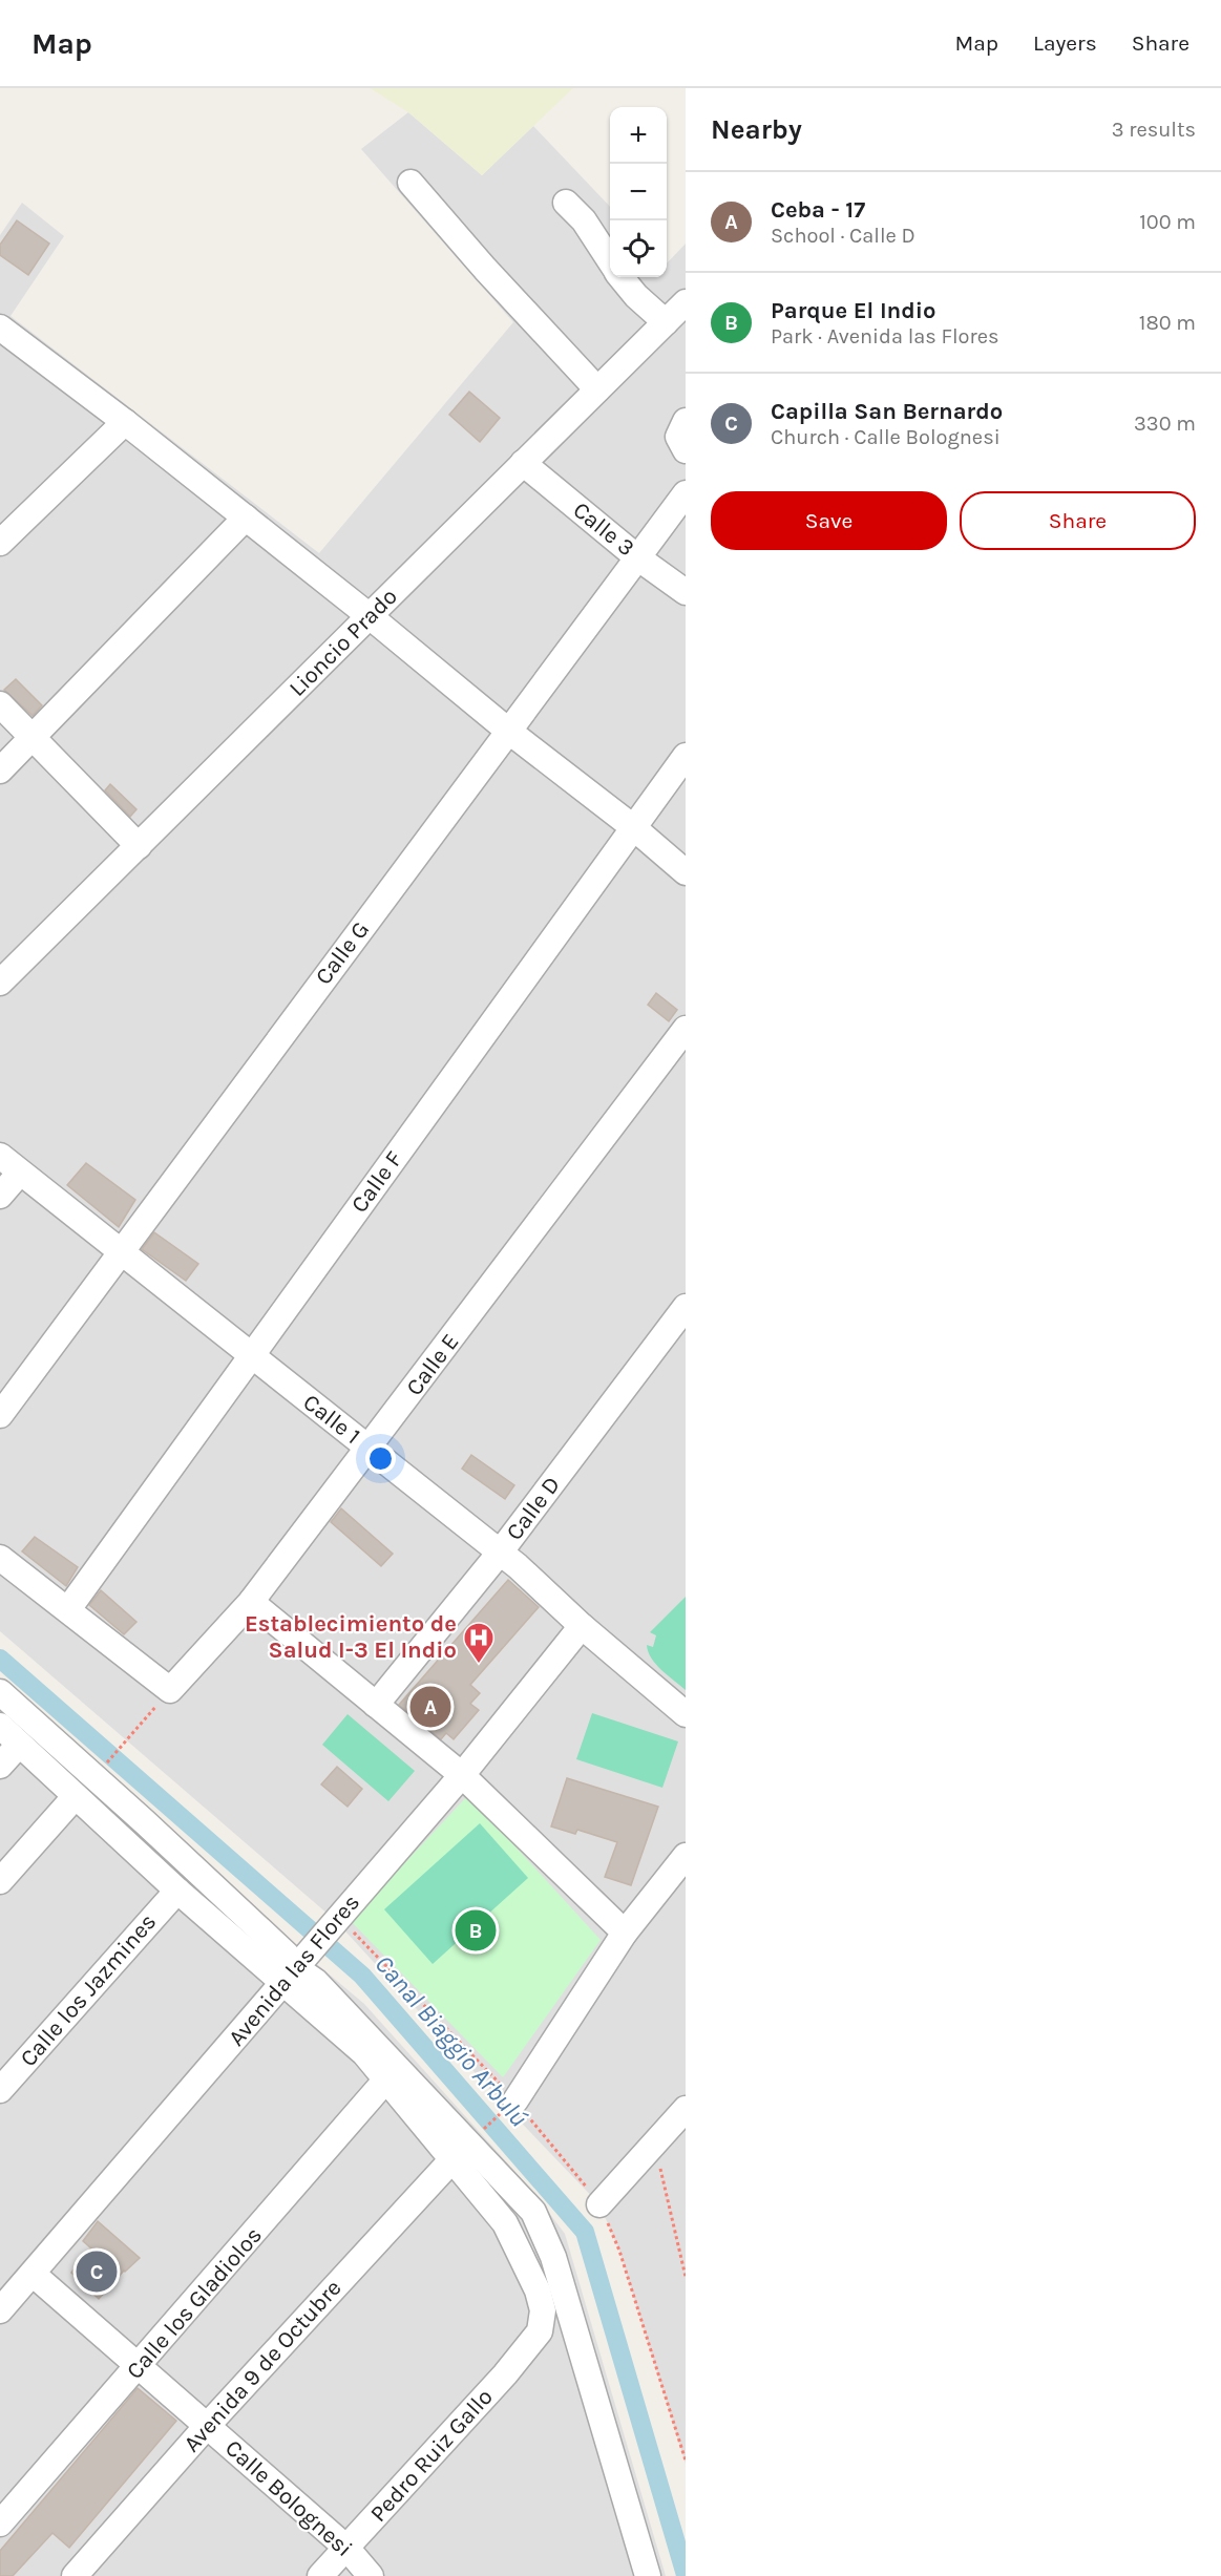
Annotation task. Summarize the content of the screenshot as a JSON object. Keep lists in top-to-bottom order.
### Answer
{
  "streets": {
    "street": [
      "Calle 3",
      "Lioncio Prado",
      "Calle G",
      "Calle F",
      "Calle E",
      "Calle 1",
      "Calle D",
      "Avenida las Flores",
      "Calle los Jazmines",
      "Calle los Gladiolos",
      "Avenida 9 de Octubre",
      "Pedro Ruiz Gallo",
      "Calle Bolognesi"
    ]
  },
  "crossings": [
    ["Calle 3", "Lioncio Prado"],
    ["Calle 3", "Calle G"],
    ["Calle G", "Calle 1"],
    ["Calle F", "Calle 1"],
    ["Calle E", "Calle 1"],
    ["Calle 1", "Calle D"],
    ["Calle 1", "Avenida las Flores"],
    ["Avenida las Flores", "Calle Bolognesi"],
    ["Calle los Gladiolos", "Calle Bolognesi"],
    ["Avenida 9 de Octubre", "Pedro Ruiz Gallo"],
    ["Avenida 9 de Octubre", "Calle Bolognesi"],
    ["Pedro Ruiz Gallo", "Calle Bolognesi"]
  ],
  "water": ["Canal Biaggio Arbulú"],
  "places": {
    "hospital": ["Establecimiento de Salud I-3 El Indio"]
  },
  "page": {
    "header": "Map",
    "nav": ["Map", "Layers", "Share"],
    "heading": ["Nearby", "3 results"],
    "map_buttons": ["+", "−"],
    "list": [
      {
        "mark": "A",
        "name": "Ceba - 17",
        "note": "School · Calle D",
        "value": "100 m"
      },
      {
        "mark": "B",
        "name": "Parque El Indio",
        "note": "Park · Avenida las Flores",
        "value": "180 m"
      },
      {
        "mark": "C",
        "name": "Capilla San Bernardo",
        "note": "Church · Calle Bolognesi",
        "value": "330 m"
      }
    ],
    "buttons": ["Save", "Share"],
    "pins": ["A", "B", "C"]
  }
}
